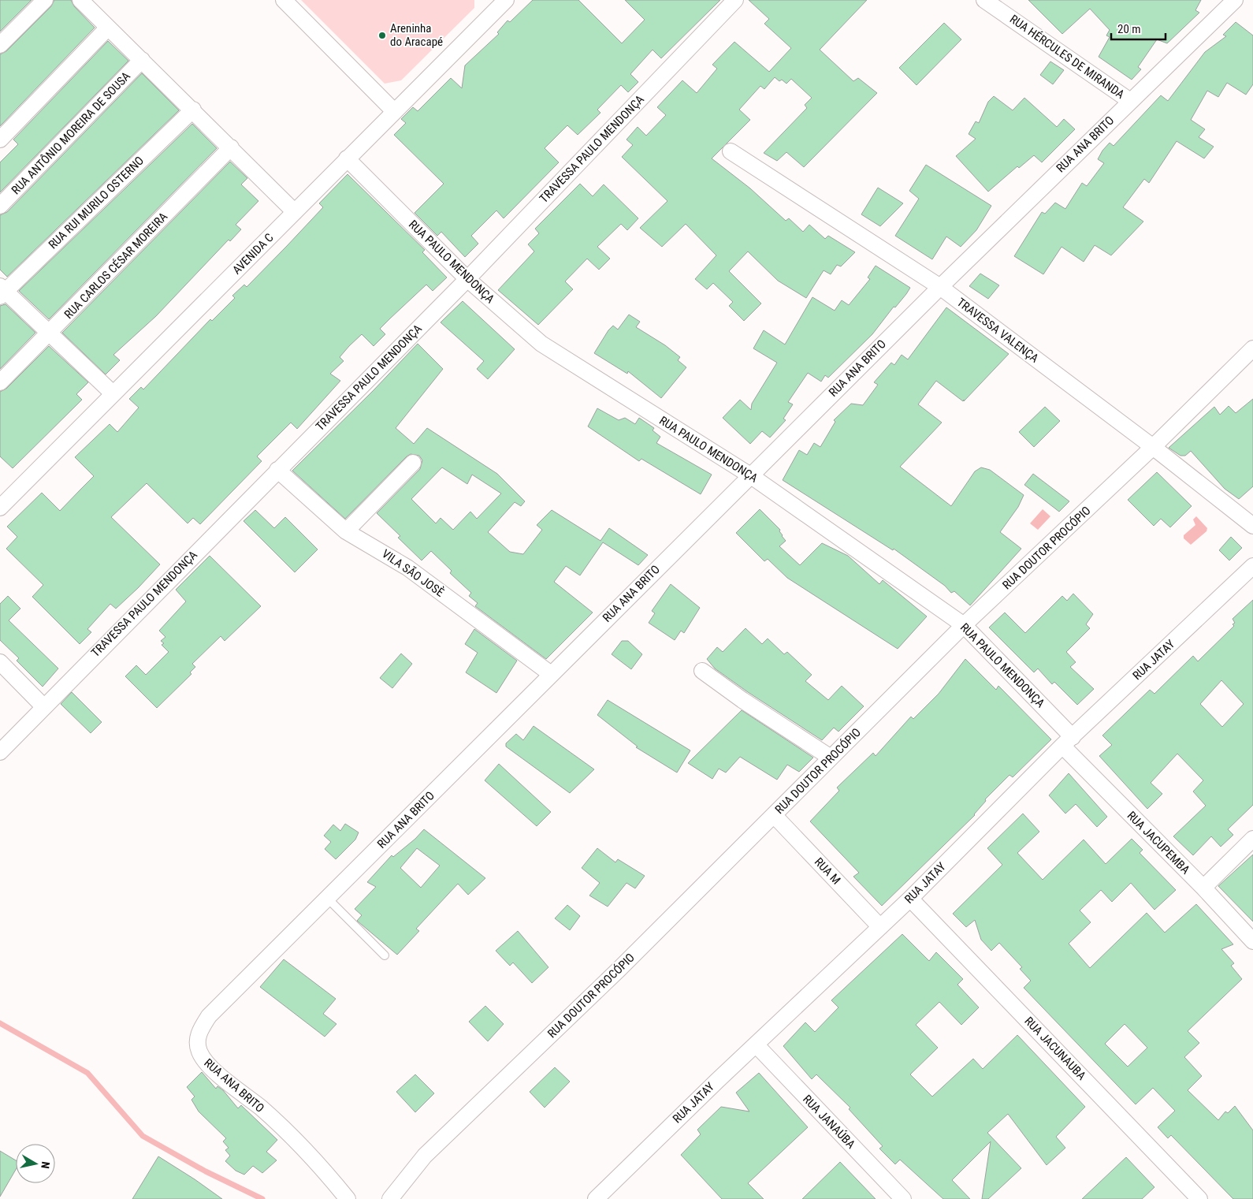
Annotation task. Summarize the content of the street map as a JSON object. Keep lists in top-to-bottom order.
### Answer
{
  "streets": {
    "street": [
      "RUA HÉRCULES DE MIRANDA",
      "RUA ANTÔNIO MOREIRA DE SOUSA",
      "RUA ANA BRITO",
      "TRAVESSA PAULO MENDONÇA",
      "RUA RUI MURILO OSTERNO",
      "AVENIDA C",
      "RUA PAULO MENDONÇA",
      "RUA CARLOS CÉSAR MOREIRA",
      "TRAVESSA VALENÇA",
      "RUA DOUTOR PROCÓPIO",
      "VILA SÃO JOSÈ",
      "RUA JATAY",
      "RUA JACUPEMBA",
      "RUA M",
      "RUA JACUNAUBA",
      "RUA JANAÚBA"
    ]
  },
  "crossings": [
    ["RUA HÉRCULES DE MIRANDA", "RUA ANA BRITO"],
    ["RUA ANA BRITO", "RUA PAULO MENDONÇA"],
    ["RUA ANA BRITO", "TRAVESSA VALENÇA"],
    ["RUA ANA BRITO", "VILA SÃO JOSÈ"],
    ["TRAVESSA PAULO MENDONÇA", "RUA PAULO MENDONÇA"],
    ["TRAVESSA PAULO MENDONÇA", "VILA SÃO JOSÈ"],
    ["AVENIDA C", "RUA PAULO MENDONÇA"],
    ["RUA PAULO MENDONÇA", "RUA DOUTOR PROCÓPIO"],
    ["RUA PAULO MENDONÇA", "RUA JATAY"],
    ["RUA PAULO MENDONÇA", "RUA JACUPEMBA"],
    ["TRAVESSA VALENÇA", "RUA DOUTOR PROCÓPIO"],
    ["RUA DOUTOR PROCÓPIO", "RUA M"],
    ["RUA JATAY", "RUA JACUPEMBA"],
    ["RUA JATAY", "RUA M"],
    ["RUA JATAY", "RUA JACUNAUBA"],
    ["RUA JATAY", "RUA JANAÚBA"]
  ],
  "places": ["Areninha do Aracapé"],
  "scale_bar": "20 m",
  "north": "right"
}
